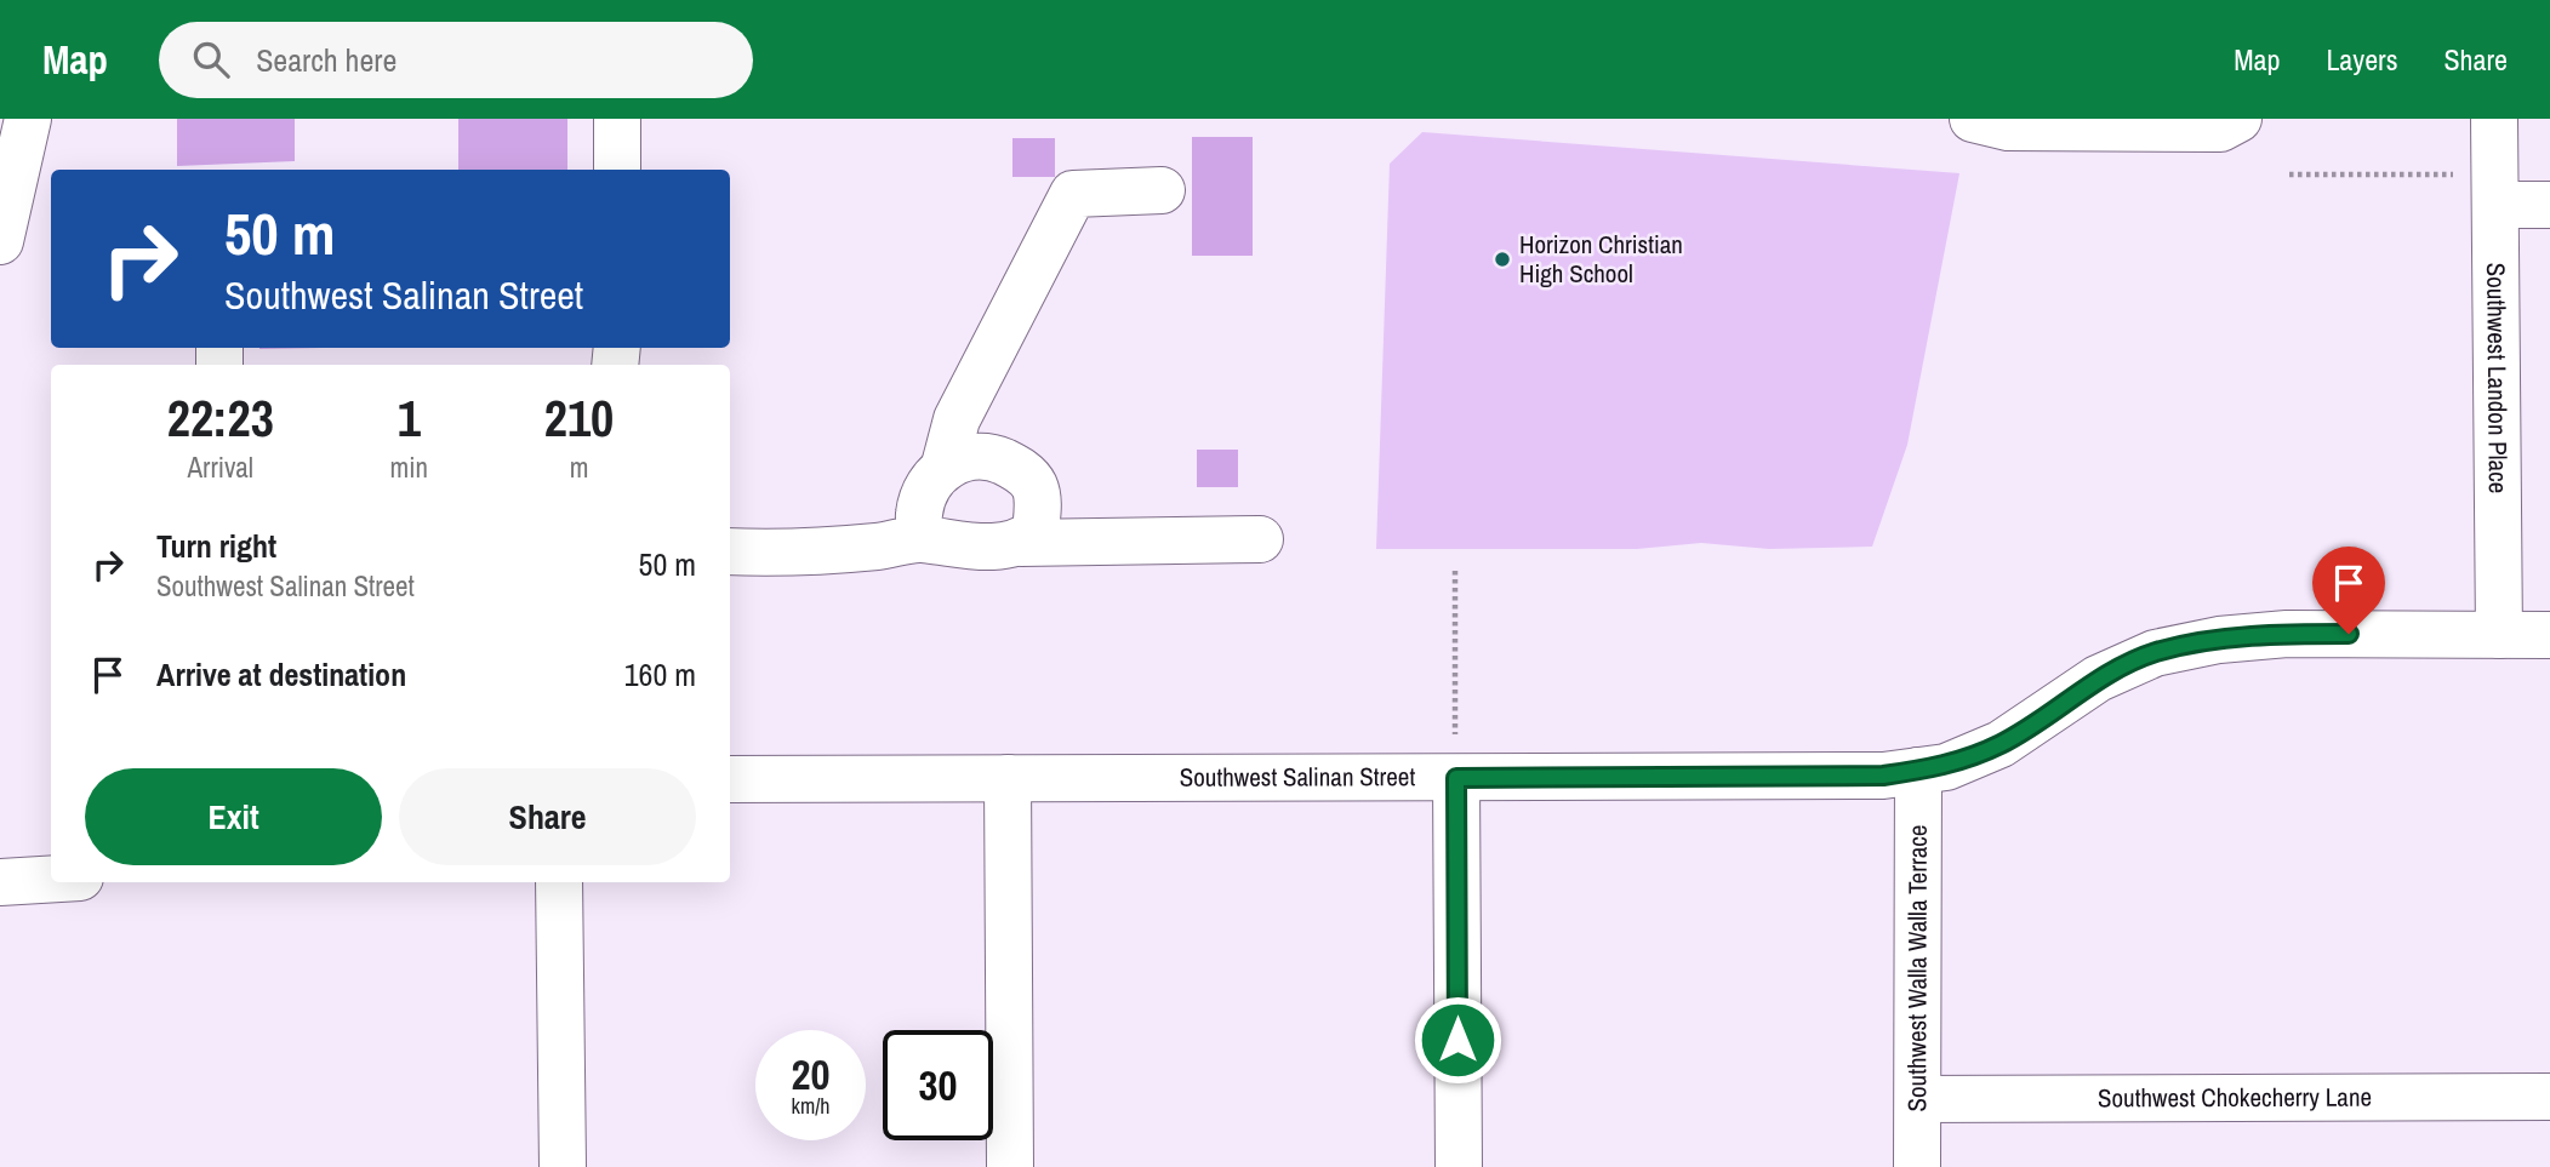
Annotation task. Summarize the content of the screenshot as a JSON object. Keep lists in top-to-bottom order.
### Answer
{
  "streets": {
    "street": [
      "Southwest Landon Place",
      "Southwest Salinan Street",
      "Southwest Walla Walla Terrace",
      "Southwest Chokecherry Lane"
    ]
  },
  "crossings": [
    ["Southwest Landon Place", "Southwest Salinan Street"],
    ["Southwest Salinan Street", "Southwest Walla Walla Terrace"],
    ["Southwest Walla Walla Terrace", "Southwest Chokecherry Lane"]
  ],
  "places": ["Horizon Christian High School"],
  "page": {
    "header": "Map",
    "search": "Search here",
    "nav": ["Map", "Layers", "Share"],
    "turn": ["50 m", "Southwest Salinan Street"],
    "eta": [
      "22:23",
      "Arrival",
      "1",
      "min",
      "210",
      "m"
    ],
    "list": [
      {
        "name": "Turn right",
        "note": "Southwest Salinan Street",
        "value": "50 m"
      },
      {
        "name": "Arrive at destination",
        "value": "160 m"
      }
    ],
    "buttons": ["Exit", "Share"],
    "speed": "20 km/h",
    "limit": "30"
  }
}
